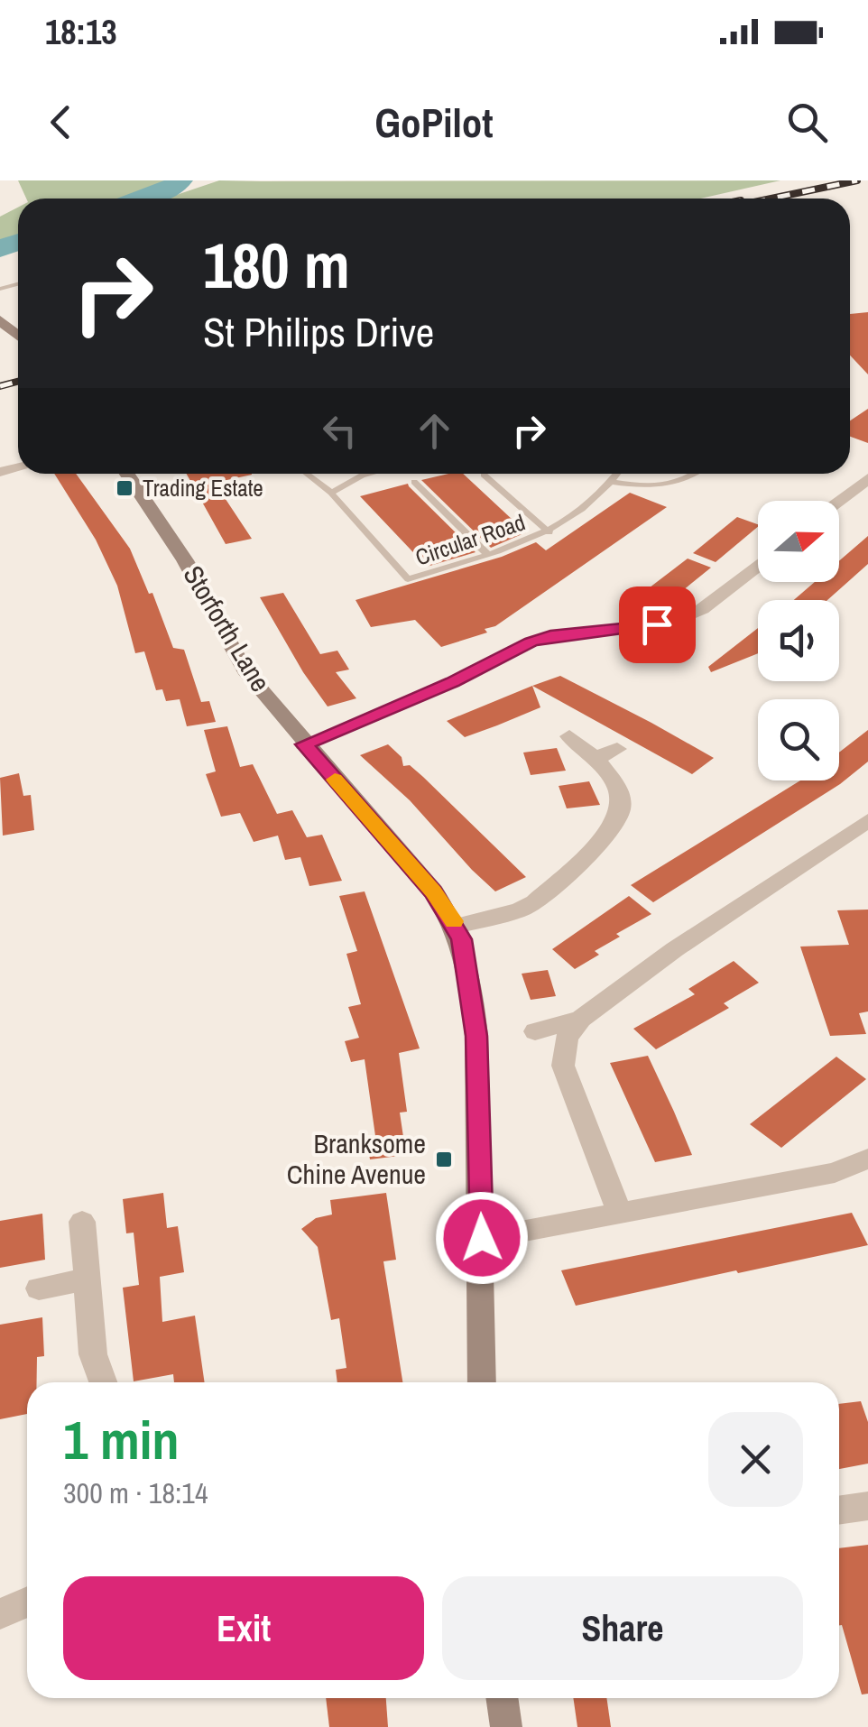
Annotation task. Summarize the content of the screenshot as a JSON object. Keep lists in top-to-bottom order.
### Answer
{
  "streets": {
    "street": ["Storforth Lane"],
    "lane": ["Circular Road"]
  },
  "places": {
    "transit": ["Trading Estate", "Branksome Chine Avenue"]
  },
  "north": "right",
  "page": {
    "status": "18:13",
    "header": "GoPilot",
    "turn": ["180 m", "St Philips Drive"],
    "heading": ["1 min", "300 m · 18:14"],
    "buttons": ["Exit", "Share"]
  }
}
